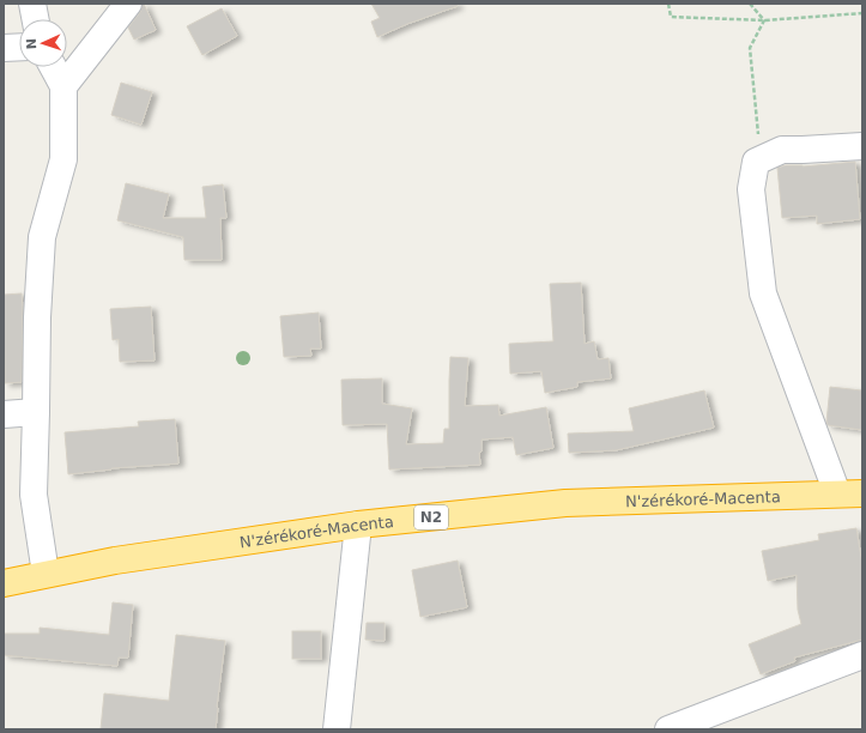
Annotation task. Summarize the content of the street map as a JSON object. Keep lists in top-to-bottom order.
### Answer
{
  "streets": {
    "highway": ["N'zérékoré-Macenta", "N2"]
  },
  "north": "left"
}
